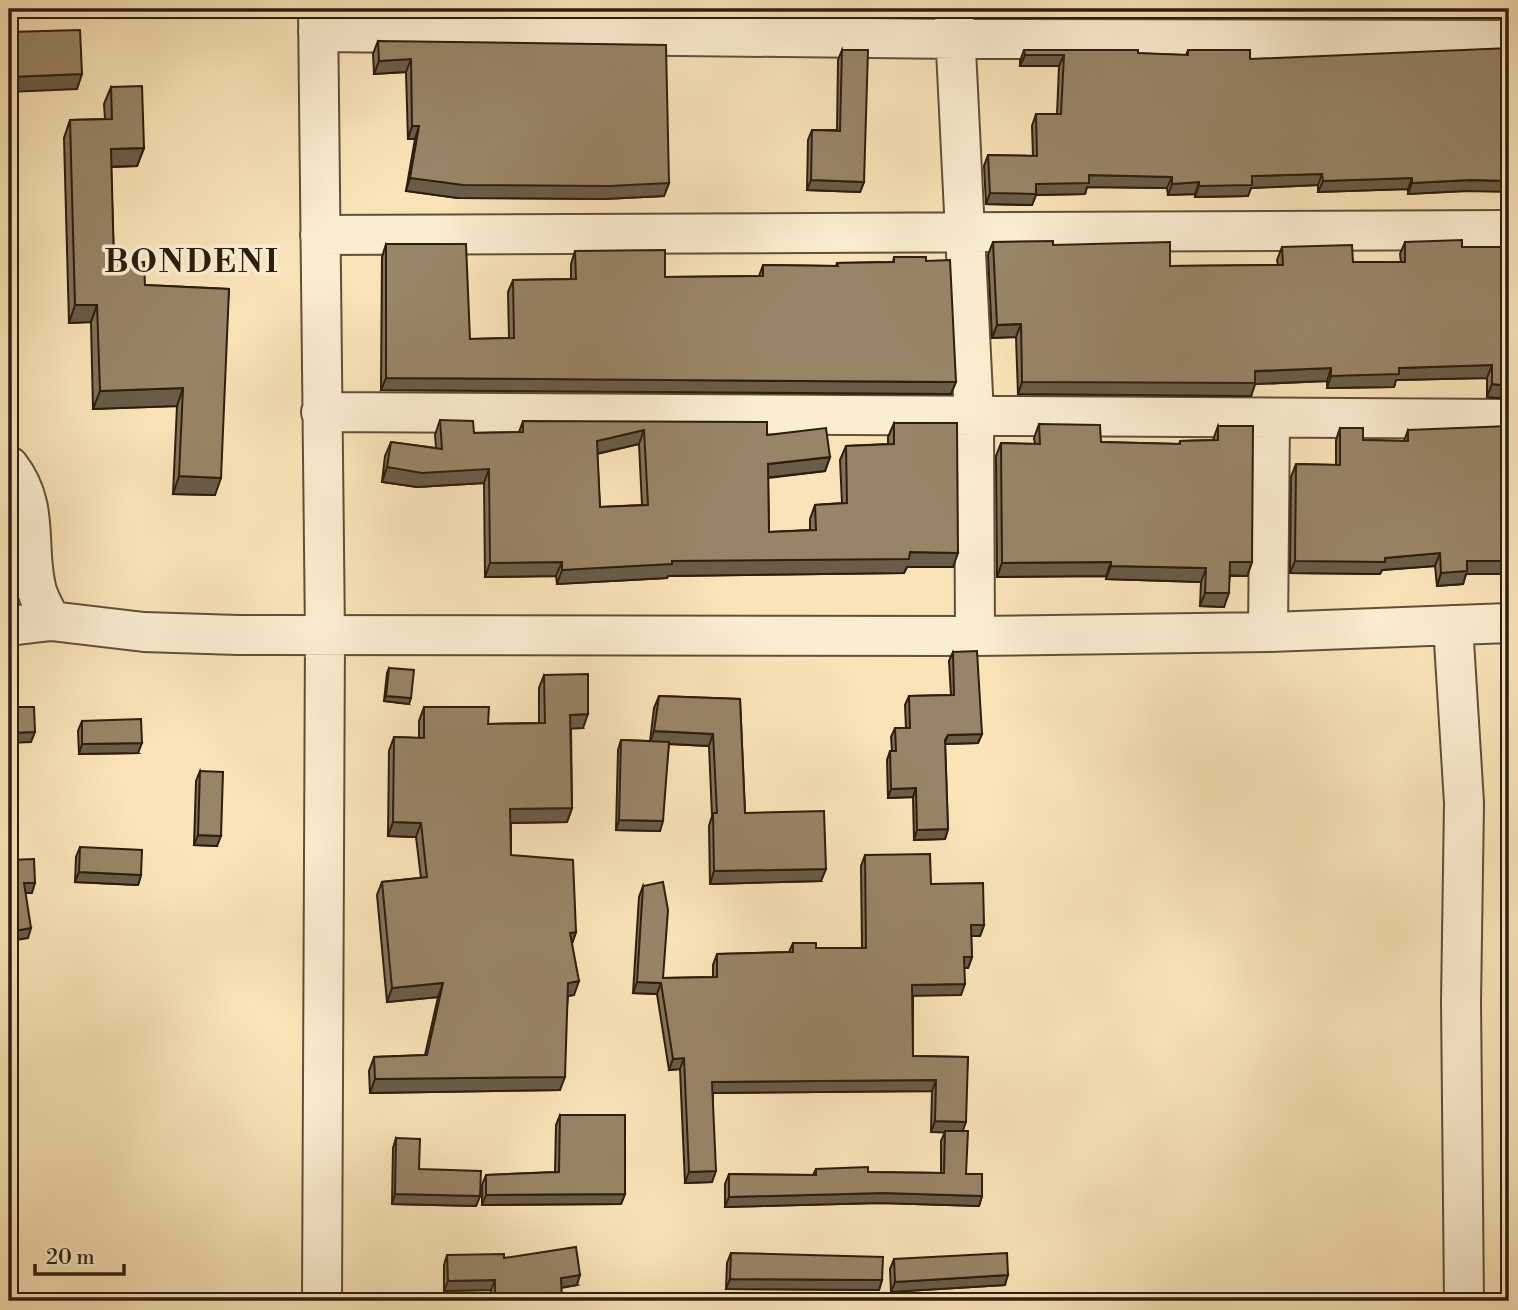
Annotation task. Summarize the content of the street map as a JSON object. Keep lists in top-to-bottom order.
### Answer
{
  "districts": ["BONDENI"],
  "scale_bar": "20 m"
}
